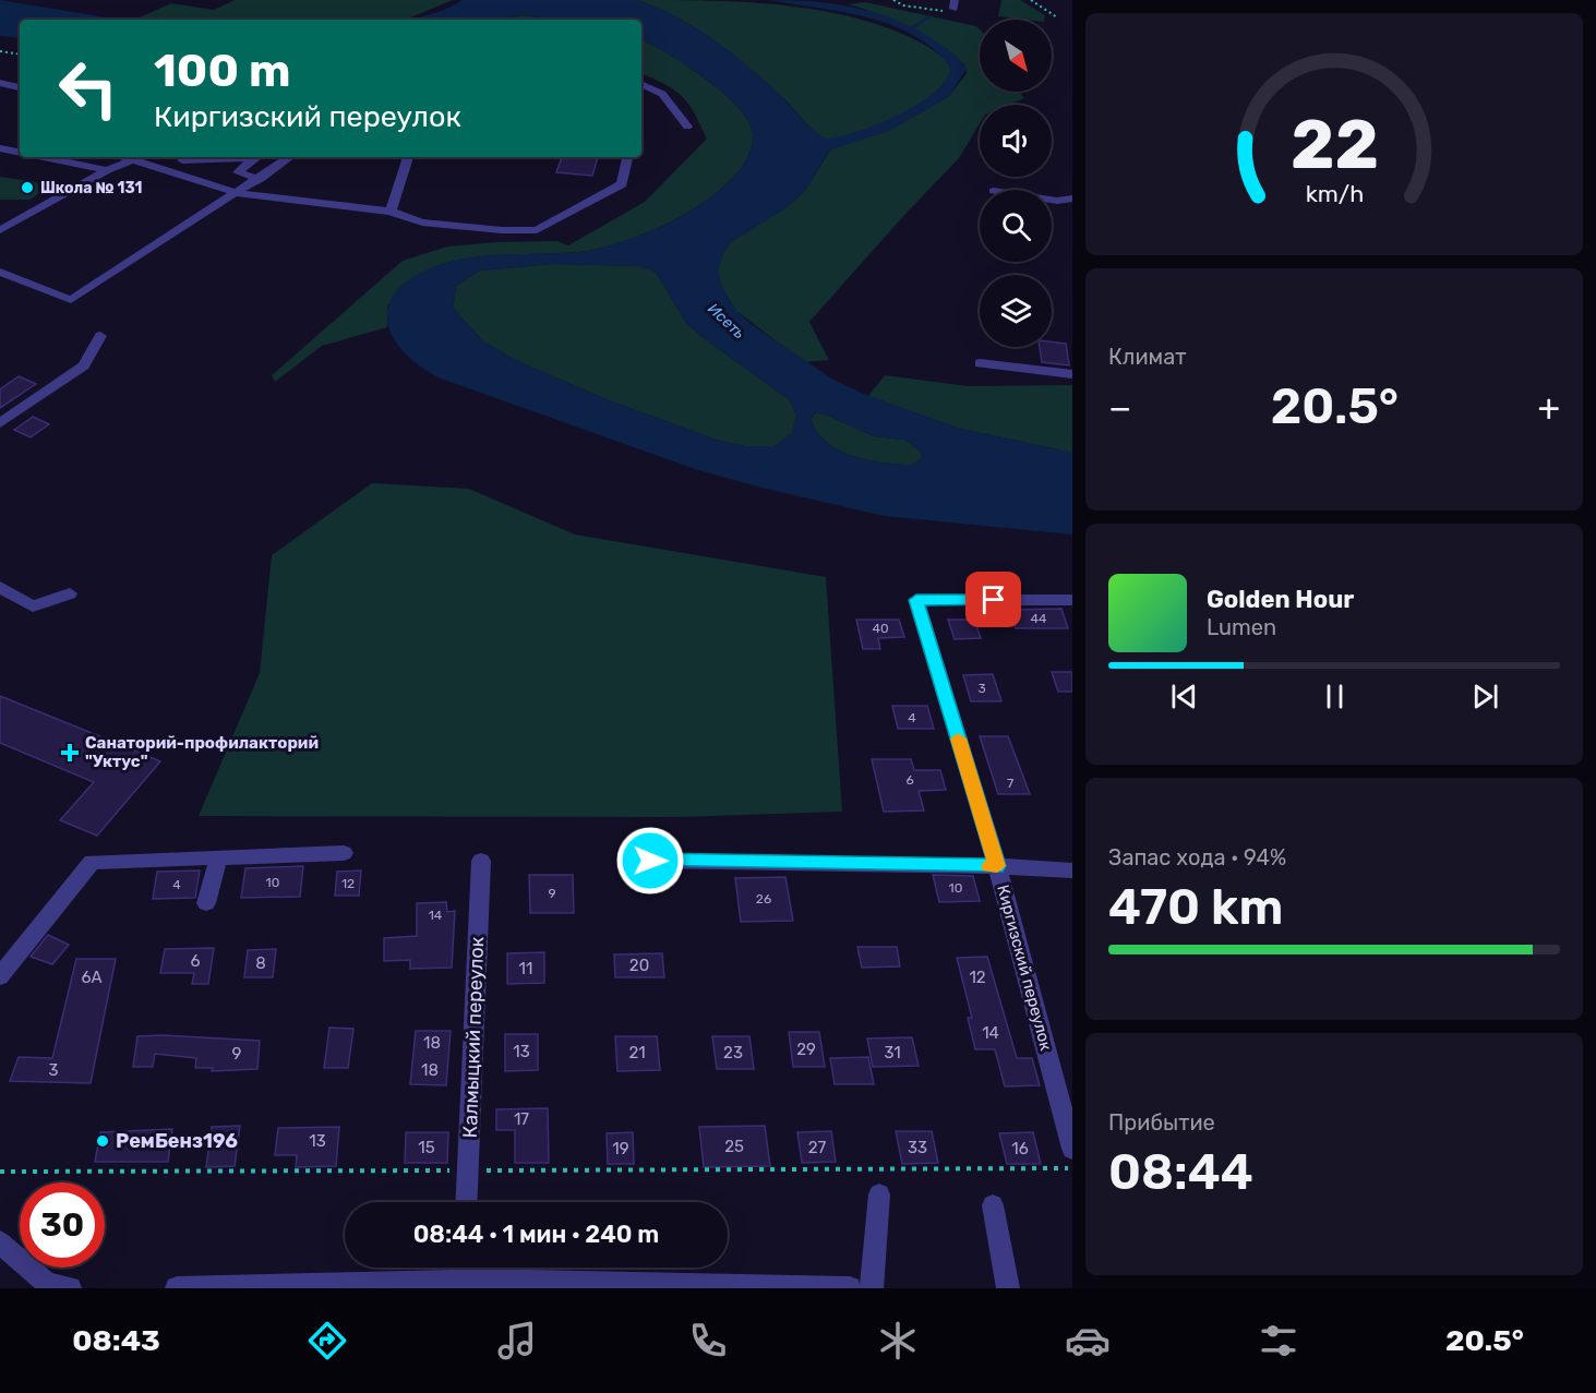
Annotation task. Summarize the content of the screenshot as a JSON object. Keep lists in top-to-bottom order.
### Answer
{
  "streets": {
    "street": ["Киргизский переулок", "Калмыцкий переулок"]
  },
  "water": ["Исеть"],
  "places": {
    "other": ["Школа № 131", "РемБенз196"],
    "health": ["Санаторий-профилакторий \"Уктус\""]
  },
  "house_numbers": [
    "44",
    "40",
    "3",
    "4",
    "6",
    "7",
    "10",
    "12",
    "4",
    "10",
    "9",
    "26",
    "14",
    "6",
    "8",
    "20",
    "11",
    "6А",
    "12",
    "14",
    "18",
    "29",
    "13",
    "21",
    "23",
    "31",
    "9",
    "3",
    "18",
    "17",
    "13",
    "25",
    "15",
    "27",
    "33",
    "19",
    "16"
  ],
  "north": "bottom right",
  "page": {
    "turn": ["100 m", "Киргизский переулок"],
    "tile": [
      "Климат",
      ["Запас хода · 94%", "470 km"],
      ["Прибытие", "08:44"]
    ],
    "heat": ["−", "20.5°", "+"],
    "song": ["Golden Hour", "Lumen"],
    "limit": "30",
    "trip": "08:44 · 1 мин · 240 m",
    "tabs": ["08:43", "20.5°"],
    "gauge": ["22", "km/h"]
  }
}
